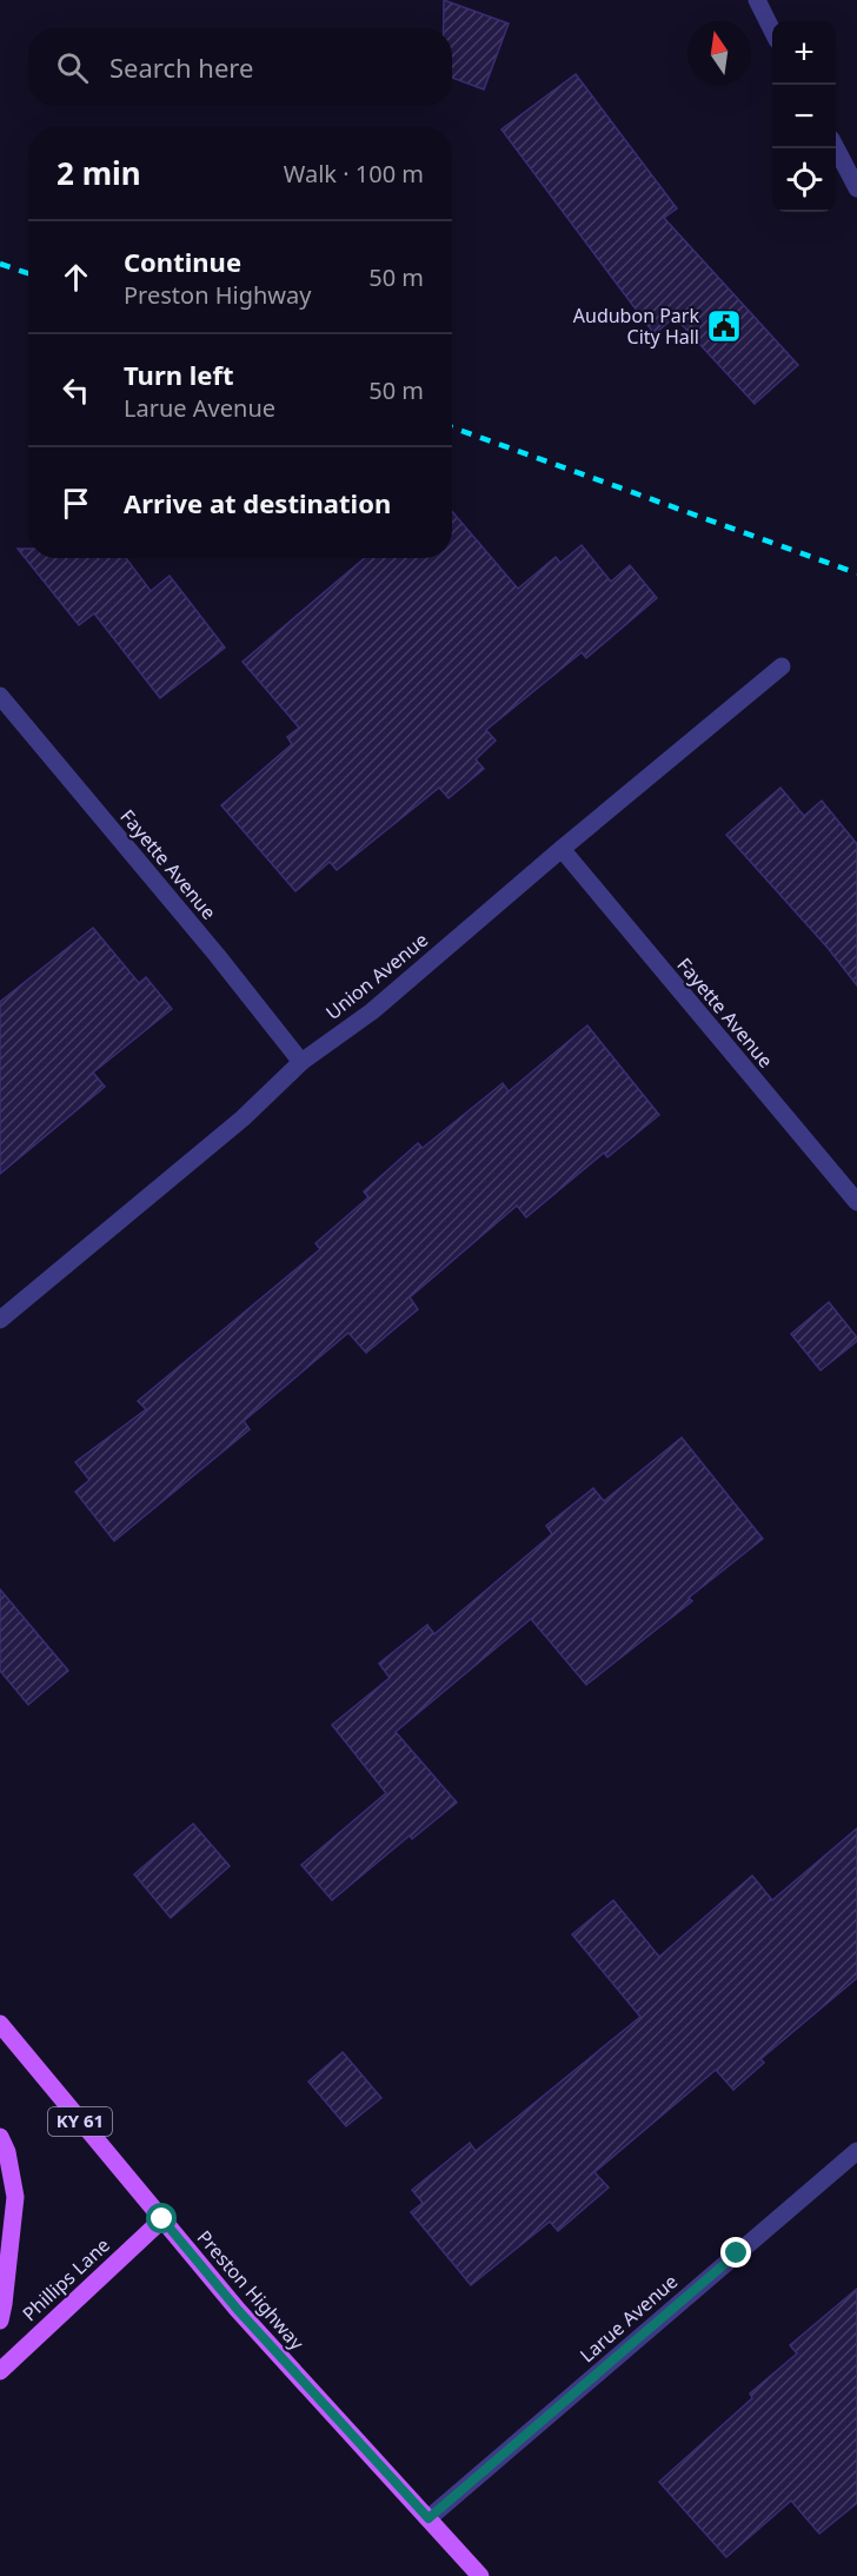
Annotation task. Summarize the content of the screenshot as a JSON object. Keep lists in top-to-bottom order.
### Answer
{
  "streets": {
    "main road": ["KY 61", "Phillips Lane", "Preston Highway"],
    "street": ["Fayette Avenue", "Union Avenue", "Larue Avenue"]
  },
  "crossings": [
    ["Fayette Avenue", "Union Avenue"],
    ["Phillips Lane", "Preston Highway"],
    ["Preston Highway", "Larue Avenue"]
  ],
  "places": {
    "public building": ["Audubon Park City Hall"]
  },
  "north": "top",
  "page": {
    "map_buttons": ["+", "−"],
    "search": "Search here",
    "heading": ["2 min", "Walk · 100 m"],
    "list": [
      ["Continue", "Preston Highway", "50 m"],
      ["Turn left", "Larue Avenue", "50 m"],
      "Arrive at destination"
    ]
  }
}
